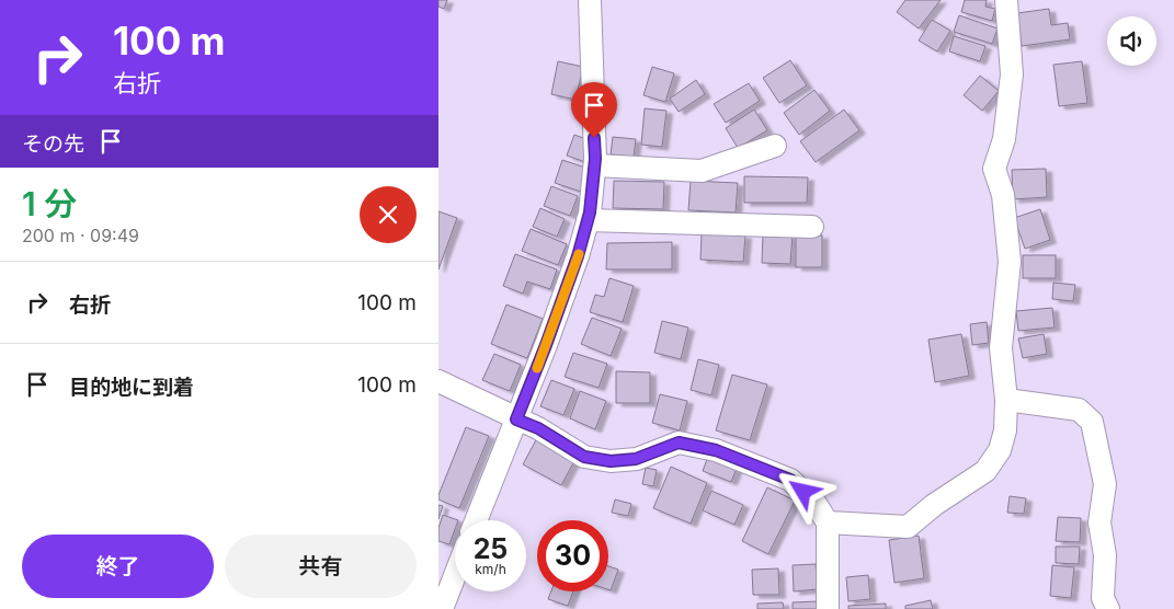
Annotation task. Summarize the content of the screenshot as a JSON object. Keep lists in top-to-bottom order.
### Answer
{
  "page": {
    "turn": ["100 m", "右折"],
    "then": "その先",
    "heading": ["1 分", "200 m · 09:49"],
    "list": [
      {
        "name": "右折",
        "value": "100 m"
      },
      {
        "name": "目的地に到着",
        "value": "100 m"
      }
    ],
    "speed": "25 km/h",
    "limit": "30",
    "buttons": ["終了", "共有"]
  }
}
